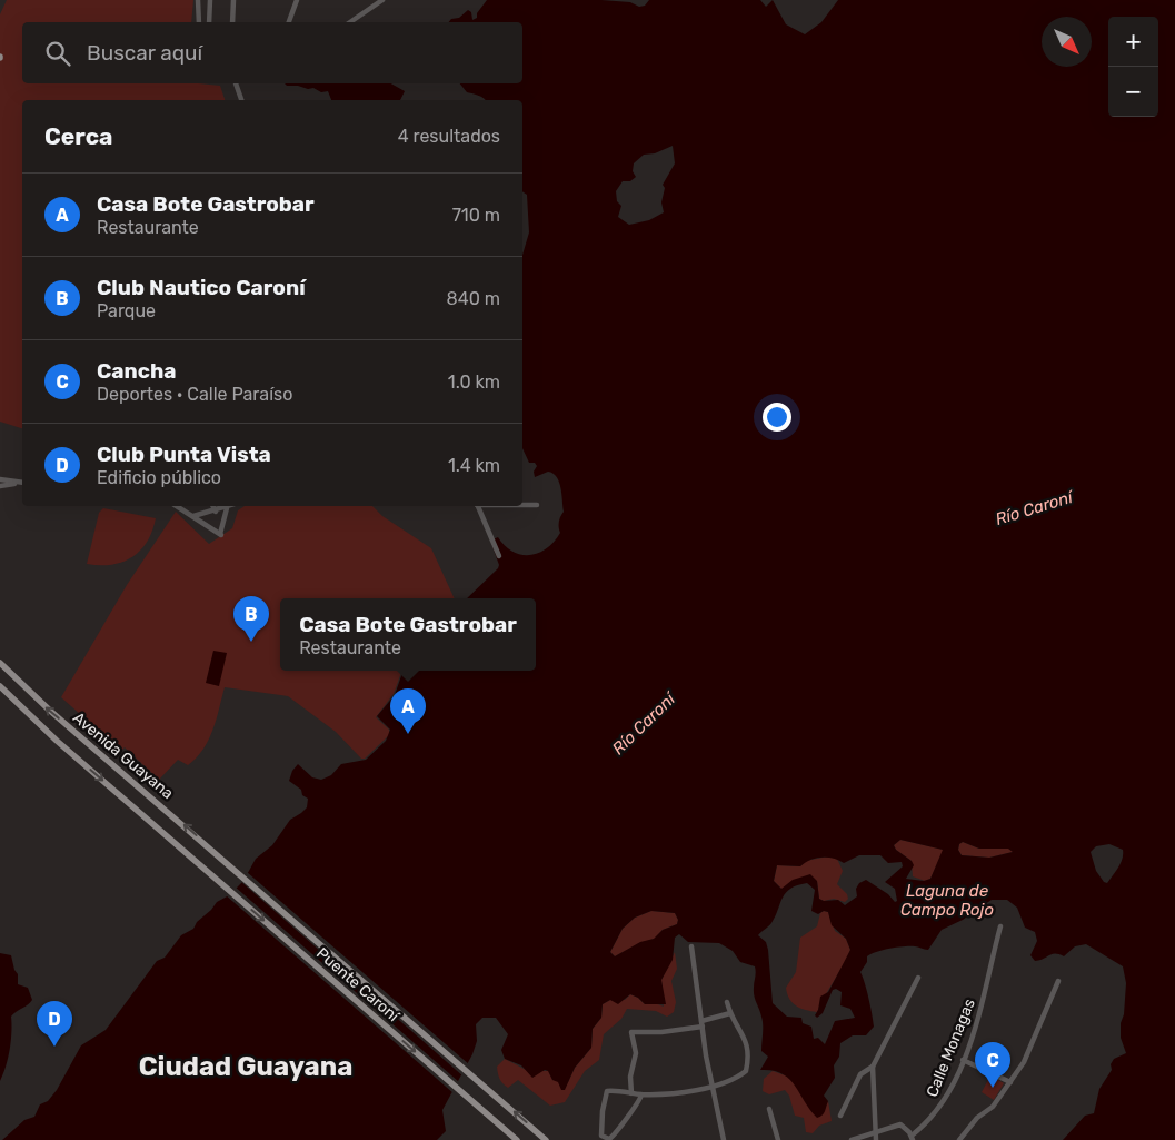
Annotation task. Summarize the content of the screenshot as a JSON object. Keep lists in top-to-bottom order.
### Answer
{
  "streets": {
    "main road": ["Avenida Guayana", "Puente Caroní"],
    "street": ["Calle Monagas"]
  },
  "crossings": [
    ["Avenida Guayana", "Puente Caroní"]
  ],
  "districts": ["Ciudad Guayana"],
  "water": ["Río Caroní", "Laguna de Campo Rojo"],
  "north": "bottom right",
  "page": {
    "map_buttons": ["+", "−"],
    "search": "Buscar aquí",
    "heading": ["Cerca", "4 resultados"],
    "list": [
      {
        "mark": "A",
        "name": "Casa Bote Gastrobar",
        "note": "Restaurante",
        "value": "710 m"
      },
      {
        "mark": "B",
        "name": "Club Nautico Caroní",
        "note": "Parque",
        "value": "840 m"
      },
      {
        "mark": "C",
        "name": "Cancha",
        "note": "Deportes · Calle Paraíso",
        "value": "1.0 km"
      },
      {
        "mark": "D",
        "name": "Club Punta Vista",
        "note": "Edificio público",
        "value": "1.4 km"
      }
    ],
    "pins": [
      "B",
      "A",
      "D",
      "C"
    ],
    "popup": ["Casa Bote Gastrobar", "Restaurante"]
  }
}
